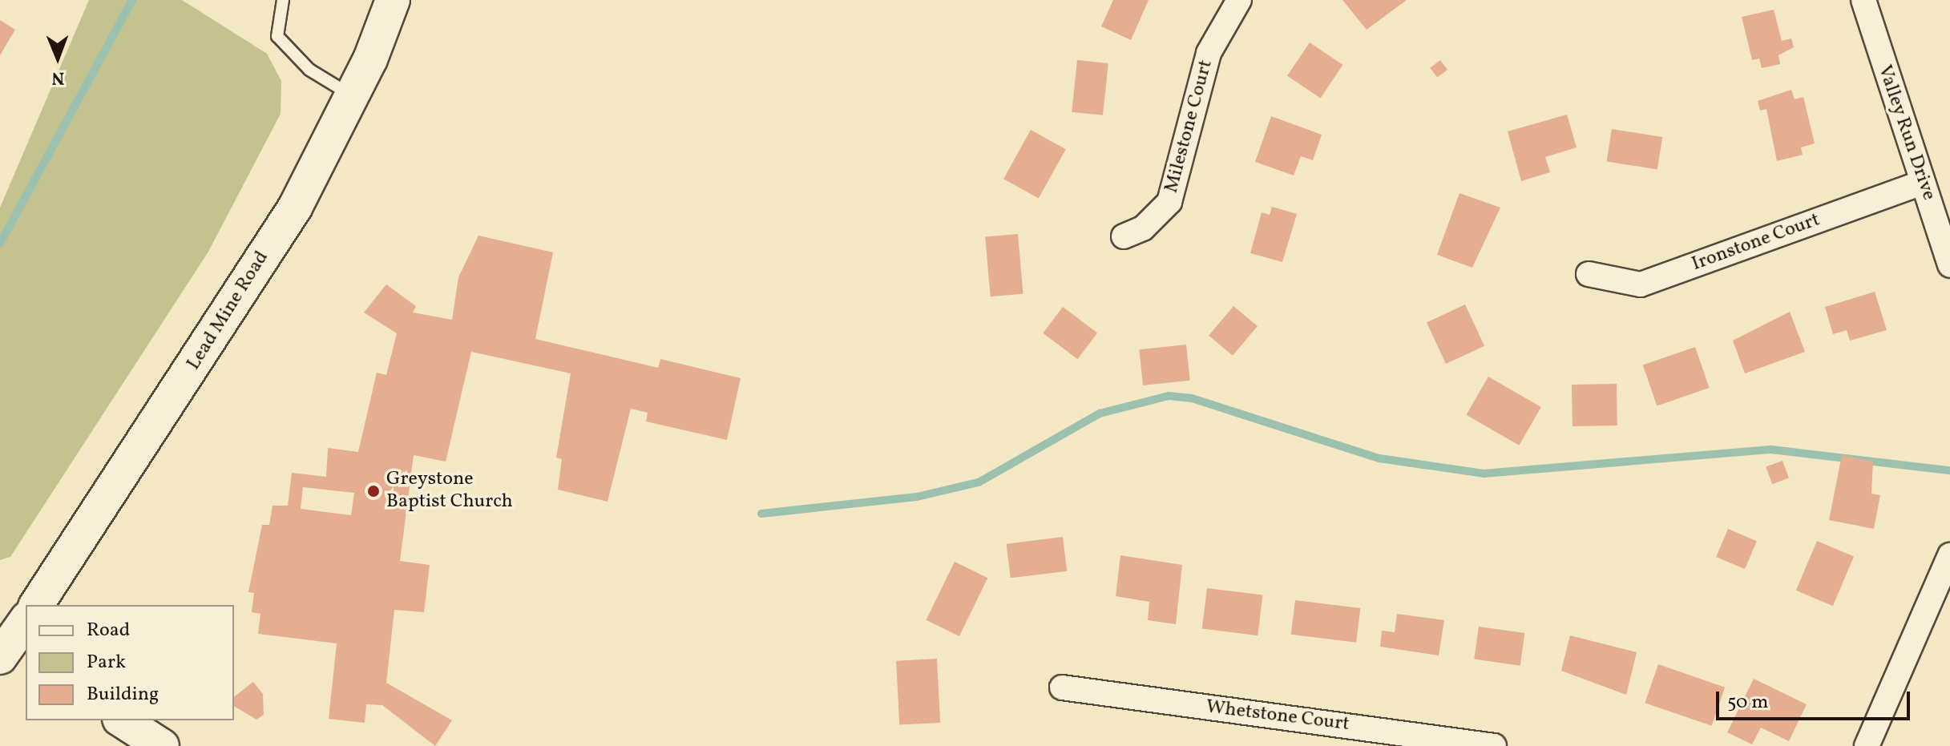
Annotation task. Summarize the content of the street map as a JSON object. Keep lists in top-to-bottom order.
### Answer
{
  "streets": {
    "main road": ["Lead Mine Road"],
    "street": [
      "Milestone Court",
      "Valley Run Drive",
      "Ironstone Court",
      "Whetstone Court"
    ]
  },
  "crossings": [
    ["Valley Run Drive", "Ironstone Court"]
  ],
  "places": ["Greystone Baptist Church"],
  "legend": ["Road", "Park", "Building"],
  "scale_bar": "50 m",
  "north": "bottom"
}
